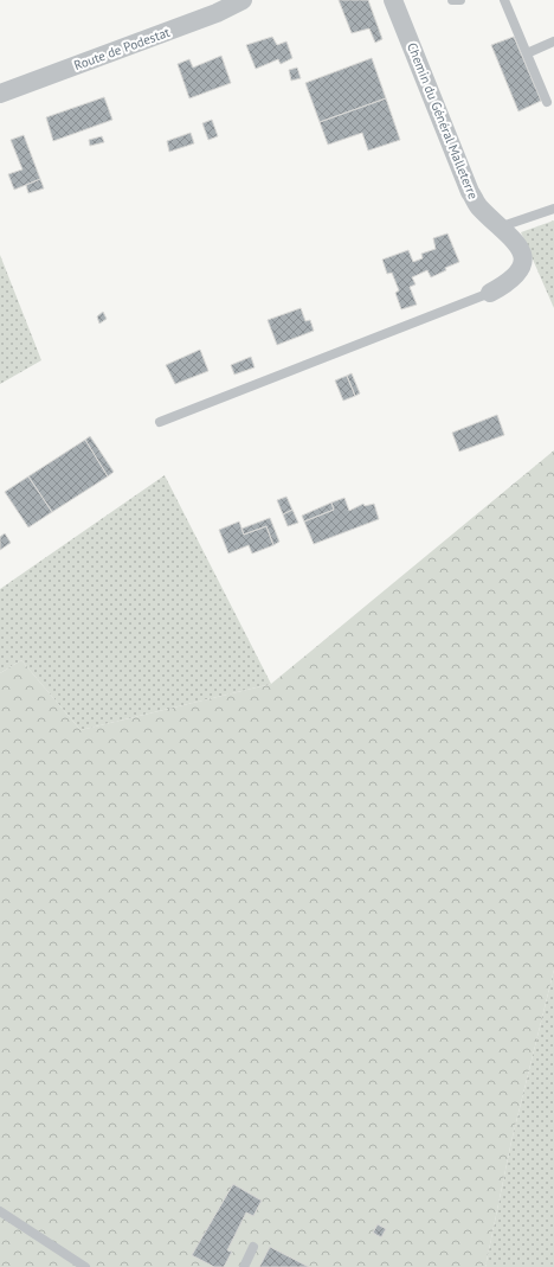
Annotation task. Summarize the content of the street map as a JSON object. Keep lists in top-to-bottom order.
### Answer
{
  "streets": {
    "street": ["Route de Podestat", "Chemin du Général Malleterre"]
  }
}
